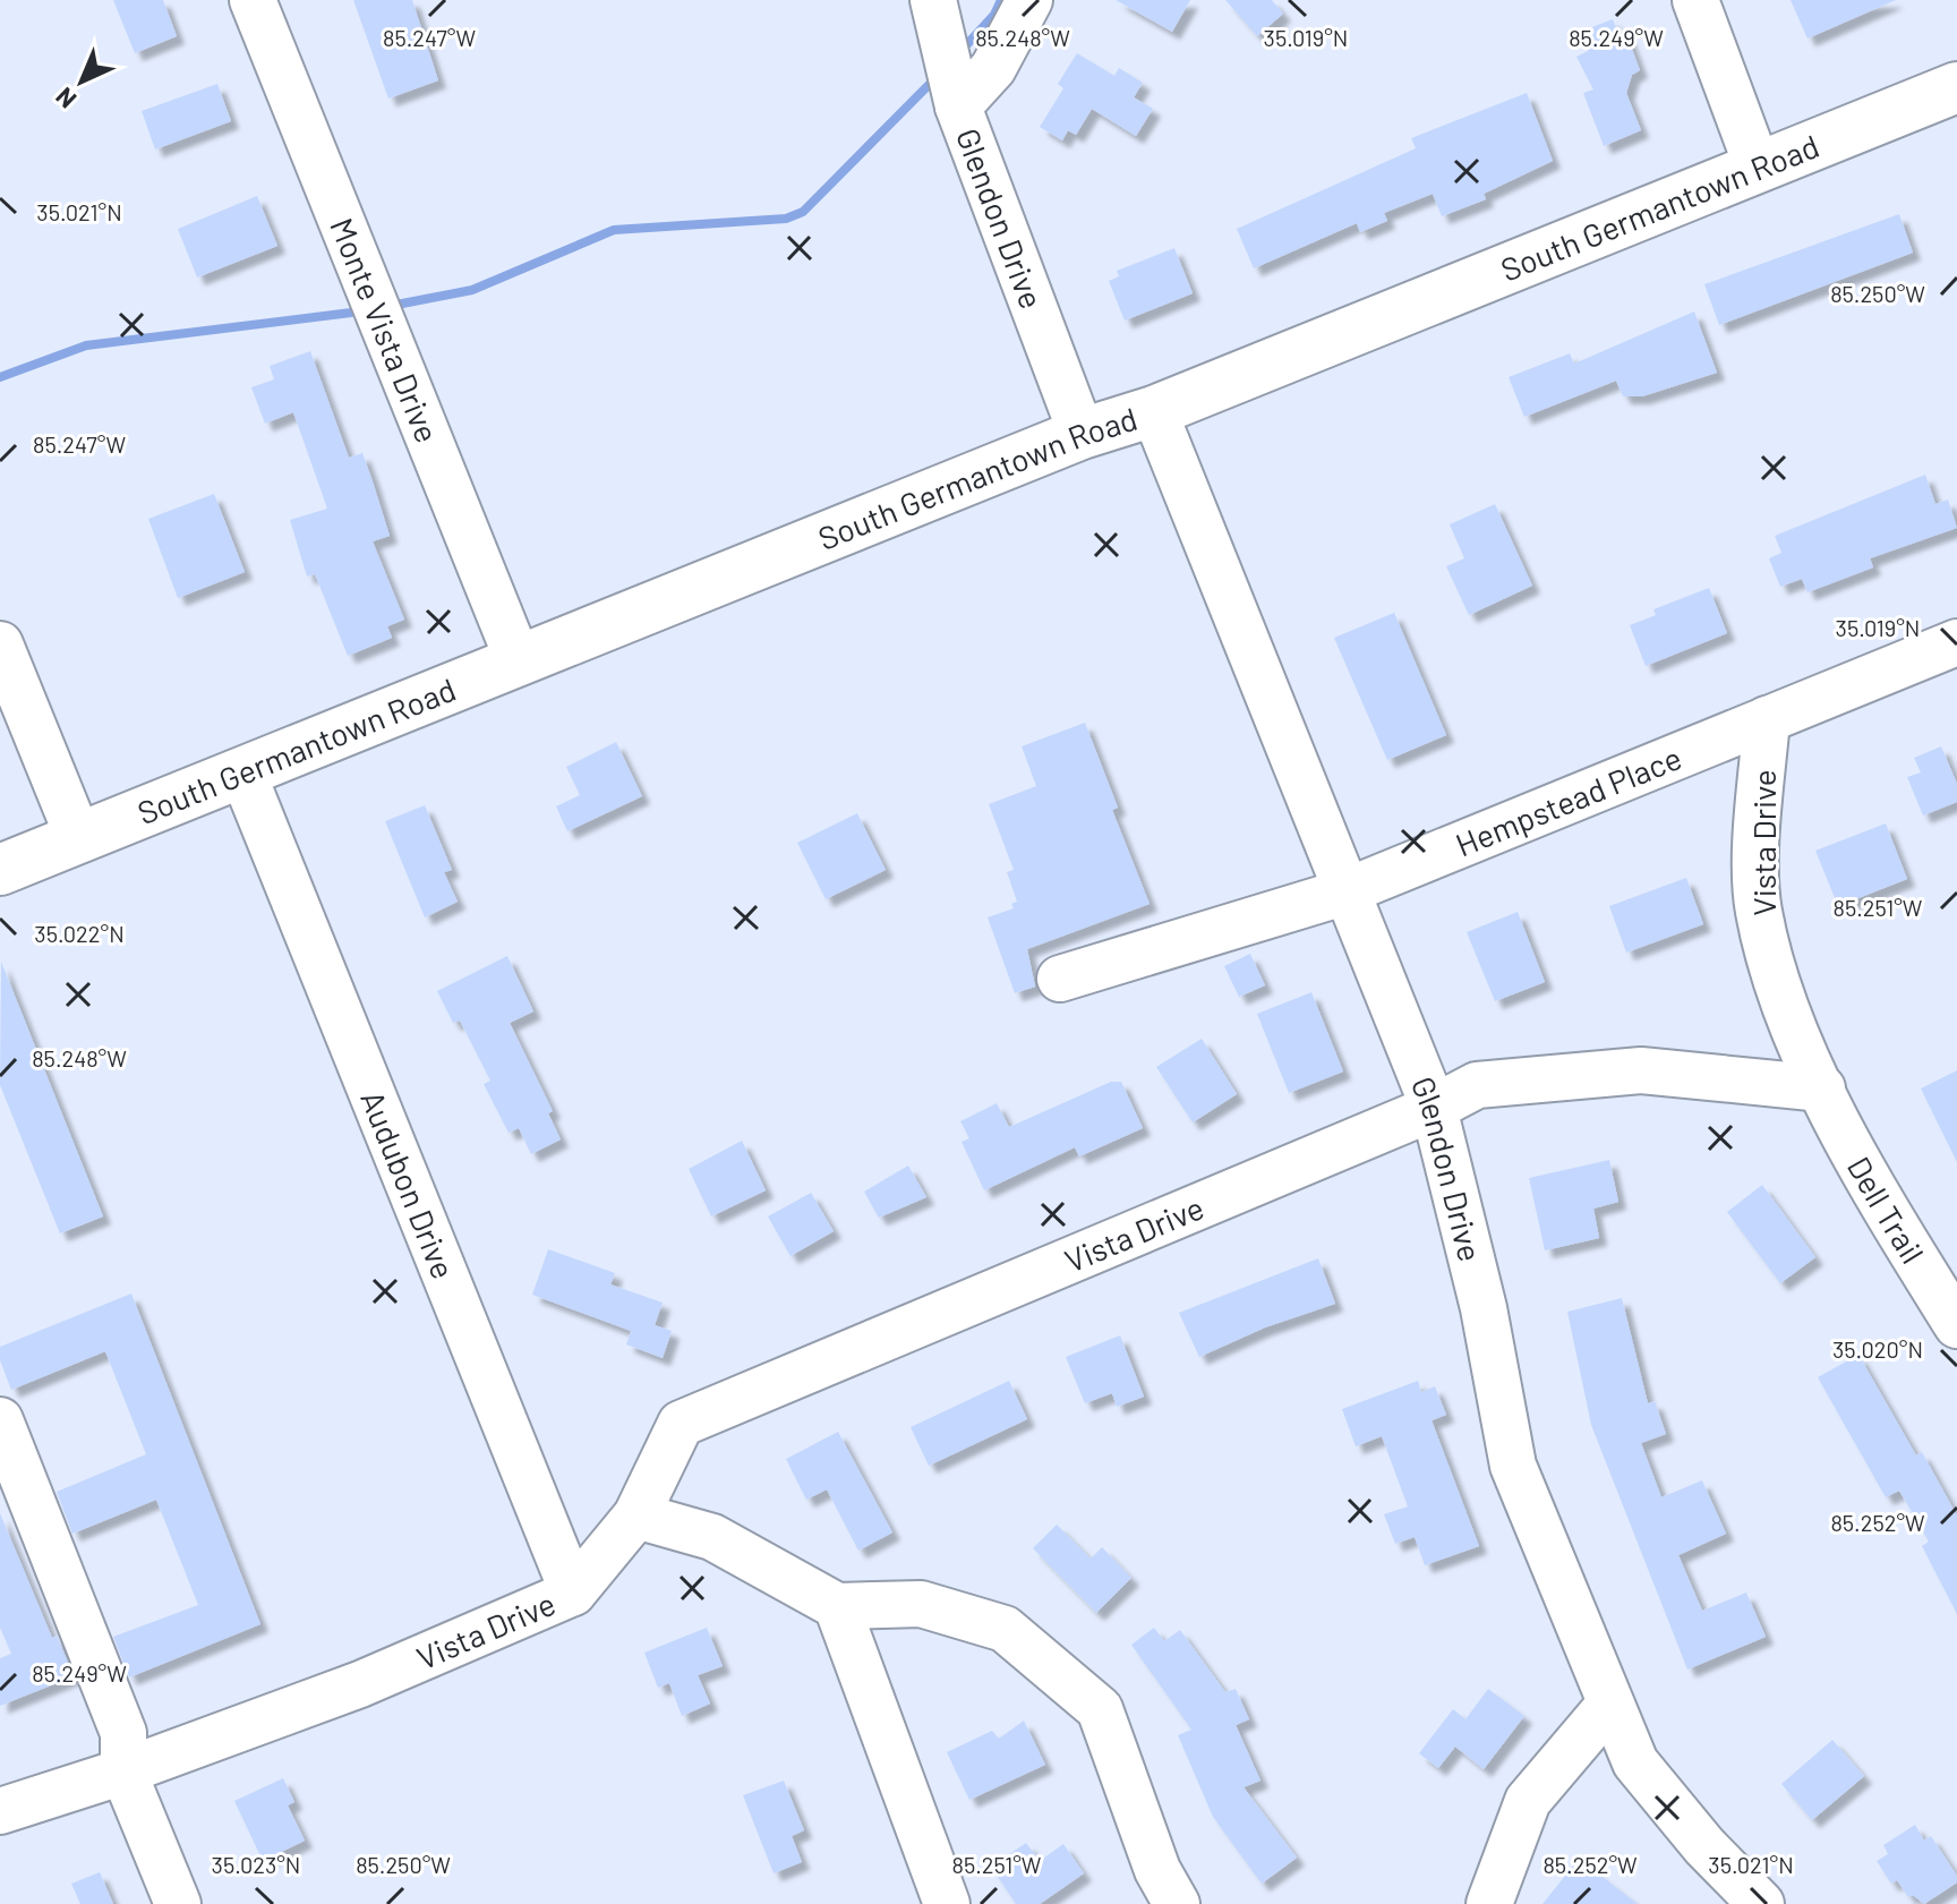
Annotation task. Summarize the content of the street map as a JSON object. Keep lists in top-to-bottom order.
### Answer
{
  "streets": {
    "main road": ["South Germantown Road"],
    "street": [
      "Glendon Drive",
      "Monte Vista Drive",
      "Hempstead Place",
      "Vista Drive",
      "Audubon Drive",
      "Dell Trail"
    ]
  },
  "crossings": [
    ["South Germantown Road", "Glendon Drive"],
    ["South Germantown Road", "Monte Vista Drive"],
    ["South Germantown Road", "Audubon Drive"],
    ["Glendon Drive", "Hempstead Place"],
    ["Glendon Drive", "Vista Drive"],
    ["Hempstead Place", "Vista Drive"],
    ["Vista Drive", "Audubon Drive"],
    ["Vista Drive", "Dell Trail"]
  ],
  "north": "bottom left",
  "coordinates": [
    "35.019°N",
    "85.247°W",
    "85.248°W",
    "85.249°W",
    "35.021°N",
    "85.250°W",
    "85.251°W",
    "35.022°N",
    "35.020°N",
    "85.252°W",
    "35.023°N"
  ]
}
